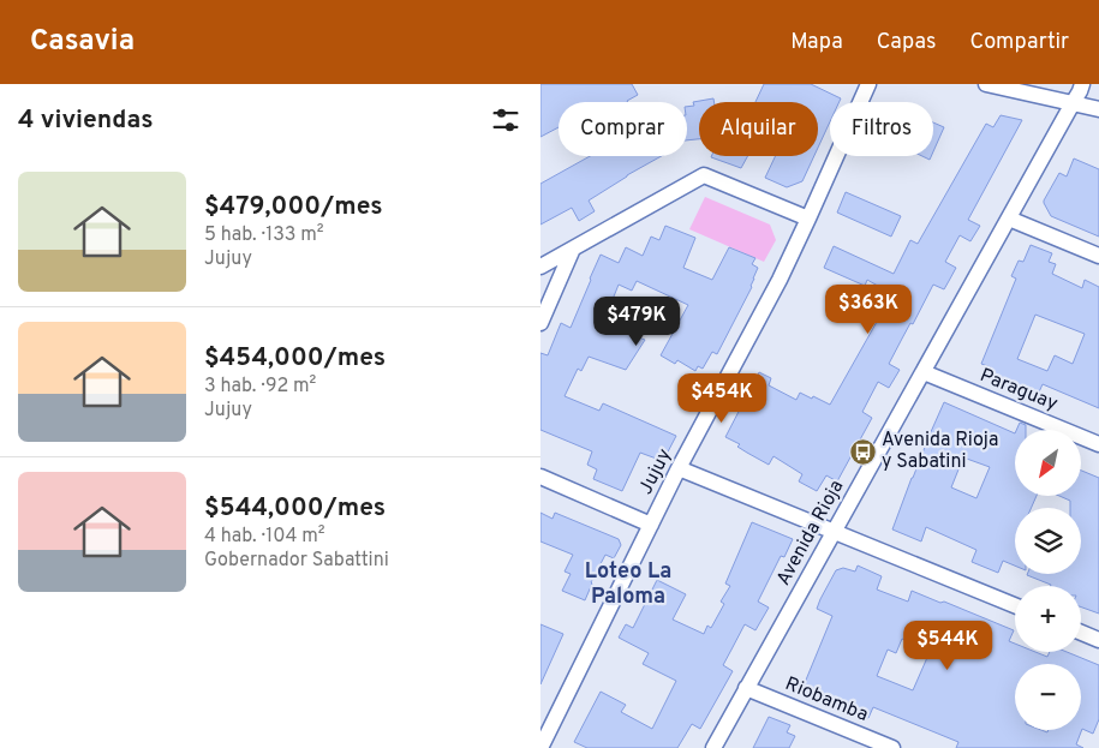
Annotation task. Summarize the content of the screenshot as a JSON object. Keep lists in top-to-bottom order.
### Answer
{
  "streets": {
    "street": [
      "Paraguay",
      "Jujuy",
      "Avenida Rioja",
      "Riobamba"
    ]
  },
  "crossings": [
    ["Paraguay", "Avenida Rioja"],
    ["Avenida Rioja", "Riobamba"]
  ],
  "districts": ["Loteo La Paloma"],
  "places": {
    "bus stop": ["Avenida Rioja y Sabatini"]
  },
  "north": "bottom left",
  "page": {
    "header": "Casavia",
    "nav": ["Mapa", "Capas", "Compartir"],
    "heading": "4 viviendas",
    "chip": ["Comprar", "Alquilar", "Filtros"],
    "list": [
      {
        "name": "$479,000/mes",
        "note": "5 hab. · 133 m² · Jujuy"
      },
      {
        "name": "$454,000/mes",
        "note": "3 hab. · 92 m² · Jujuy"
      },
      {
        "name": "$544,000/mes",
        "note": "4 hab. · 104 m² · Gobernador Sabattini"
      }
    ],
    "price": [
      "$363K",
      "$479K",
      "$454K",
      "$544K"
    ],
    "map_buttons": ["+", "−"]
  }
}
